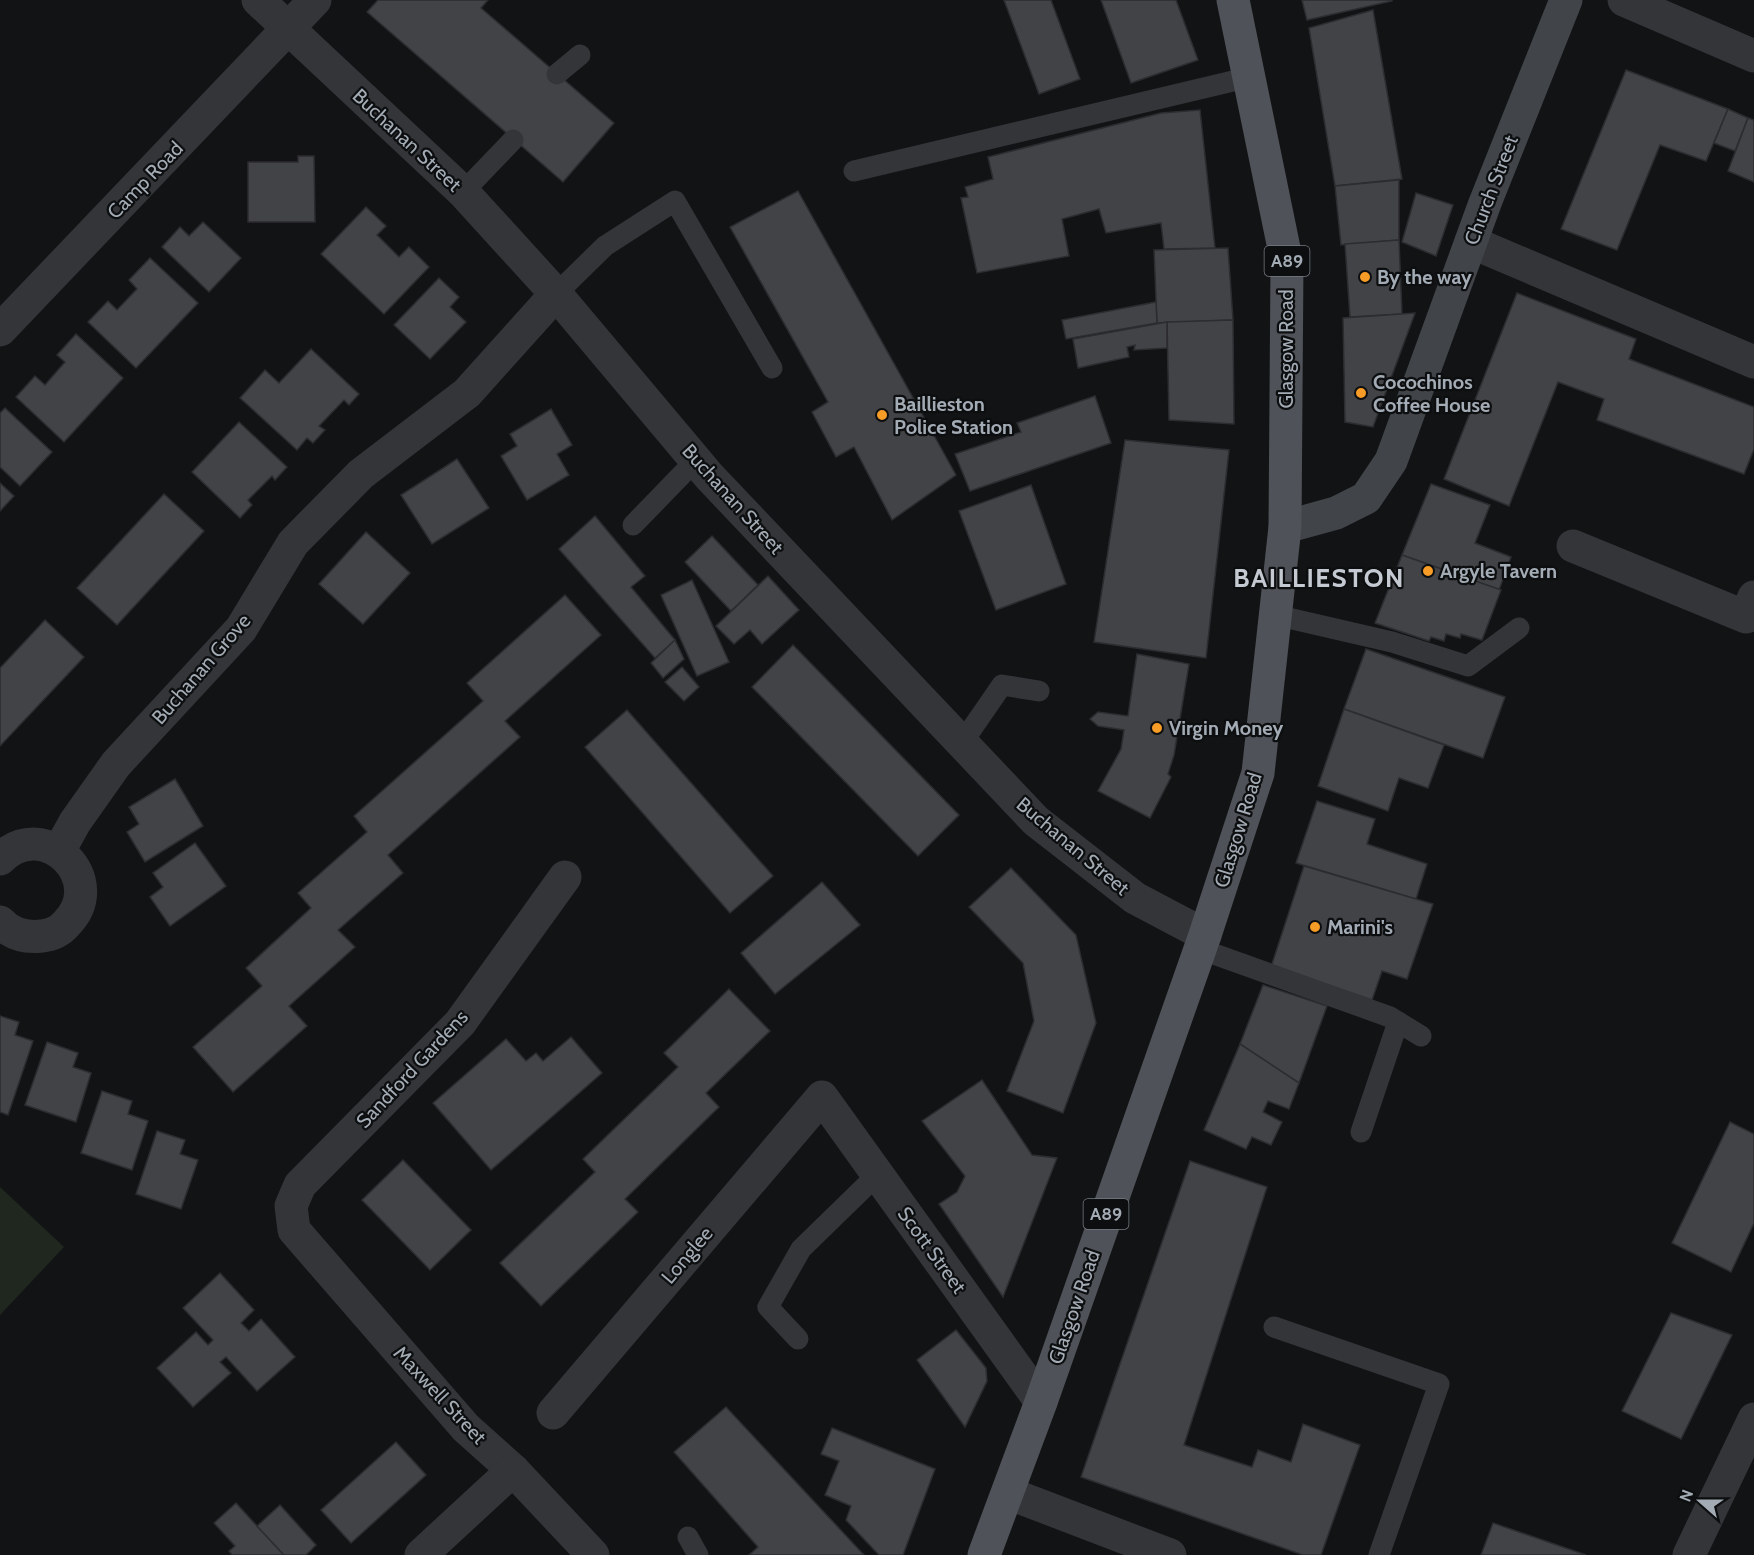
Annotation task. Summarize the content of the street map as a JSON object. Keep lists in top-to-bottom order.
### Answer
{
  "streets": {
    "main road": ["A89", "Glasgow Road"],
    "street": [
      "Buchanan Street",
      "Camp Road",
      "Church Street",
      "Buchanan Grove",
      "Sandford Gardens",
      "Scott Street",
      "Longlee",
      "Maxwell Street"
    ]
  },
  "crossings": [
    ["Buchanan Street", "Camp Road"],
    ["Buchanan Street", "Glasgow Road"],
    ["Buchanan Street", "Buchanan Grove"],
    ["Church Street", "Glasgow Road"],
    ["Glasgow Road", "Scott Street"],
    ["Sandford Gardens", "Maxwell Street"],
    ["Scott Street", "Longlee"]
  ],
  "districts": ["BAILLIESTON"],
  "places": [
    "By the way",
    "Cocochinos Coffee House",
    "Baillieston Police Station",
    "Argyle Tavern",
    "Virgin Money",
    "Marini's"
  ],
  "north": "left"
}
